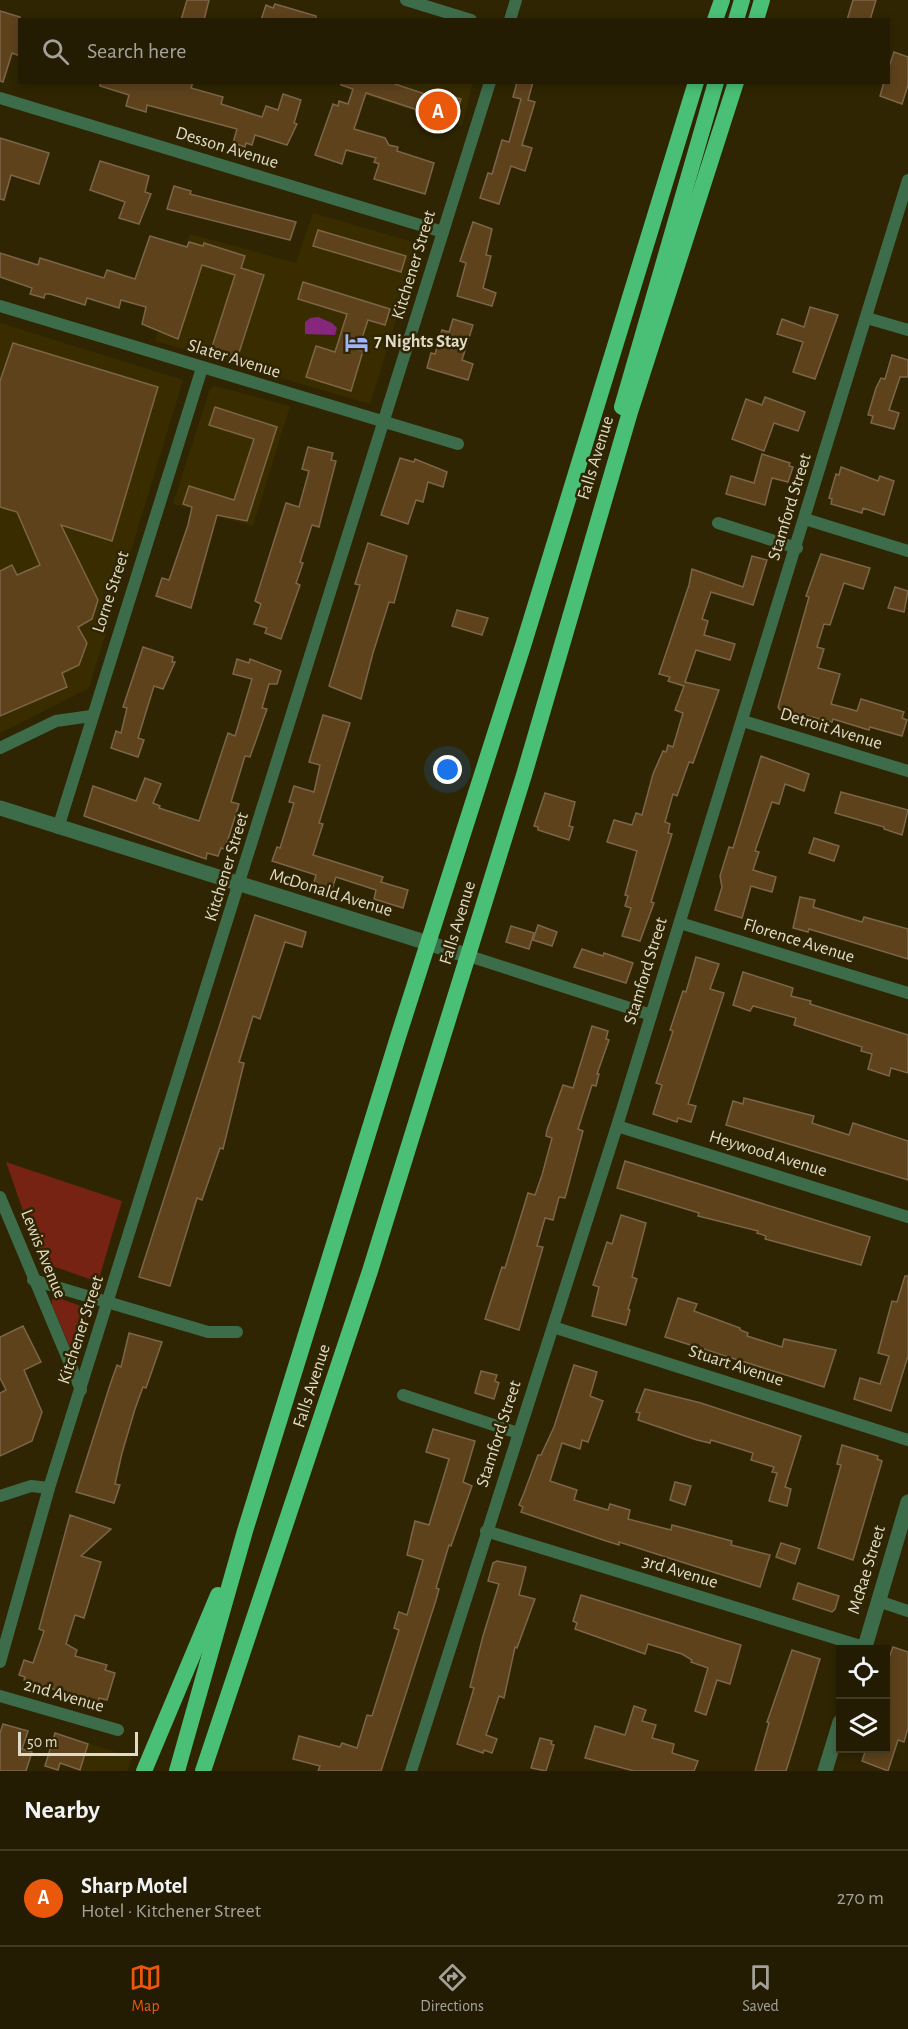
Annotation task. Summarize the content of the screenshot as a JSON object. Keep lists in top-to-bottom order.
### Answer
{
  "streets": {
    "highway": ["Falls Avenue"],
    "street": [
      "Desson Avenue",
      "Kitchener Street",
      "Slater Avenue",
      "Stamford Street",
      "Lorne Street",
      "Detroit Avenue",
      "McDonald Avenue",
      "Florence Avenue",
      "Heywood Avenue",
      "Lewis Avenue",
      "Stuart Avenue",
      "McRae Street",
      "3rd Avenue",
      "2nd Avenue"
    ]
  },
  "crossings": [
    ["Desson Avenue", "Kitchener Street"],
    ["Kitchener Street", "Slater Avenue"],
    ["Kitchener Street", "McDonald Avenue"],
    ["Kitchener Street", "Lewis Avenue"],
    ["Slater Avenue", "Lorne Street"],
    ["Falls Avenue", "McDonald Avenue"],
    ["Stamford Street", "Detroit Avenue"],
    ["Stamford Street", "McDonald Avenue"],
    ["Stamford Street", "Florence Avenue"],
    ["Stamford Street", "Heywood Avenue"],
    ["Stamford Street", "Stuart Avenue"],
    ["Stamford Street", "3rd Avenue"],
    ["Lorne Street", "McDonald Avenue"]
  ],
  "places": {
    "hotel": ["7 Nights Stay"]
  },
  "scale_bar": "50 m",
  "page": {
    "search": "Search here",
    "pins": "A",
    "scale": "50 m",
    "heading": "Nearby",
    "list": [
      {
        "mark": "A",
        "name": "Sharp Motel",
        "note": "Hotel · Kitchener Street",
        "value": "270 m"
      }
    ],
    "nav": ["Map", "Directions", "Saved"]
  }
}
